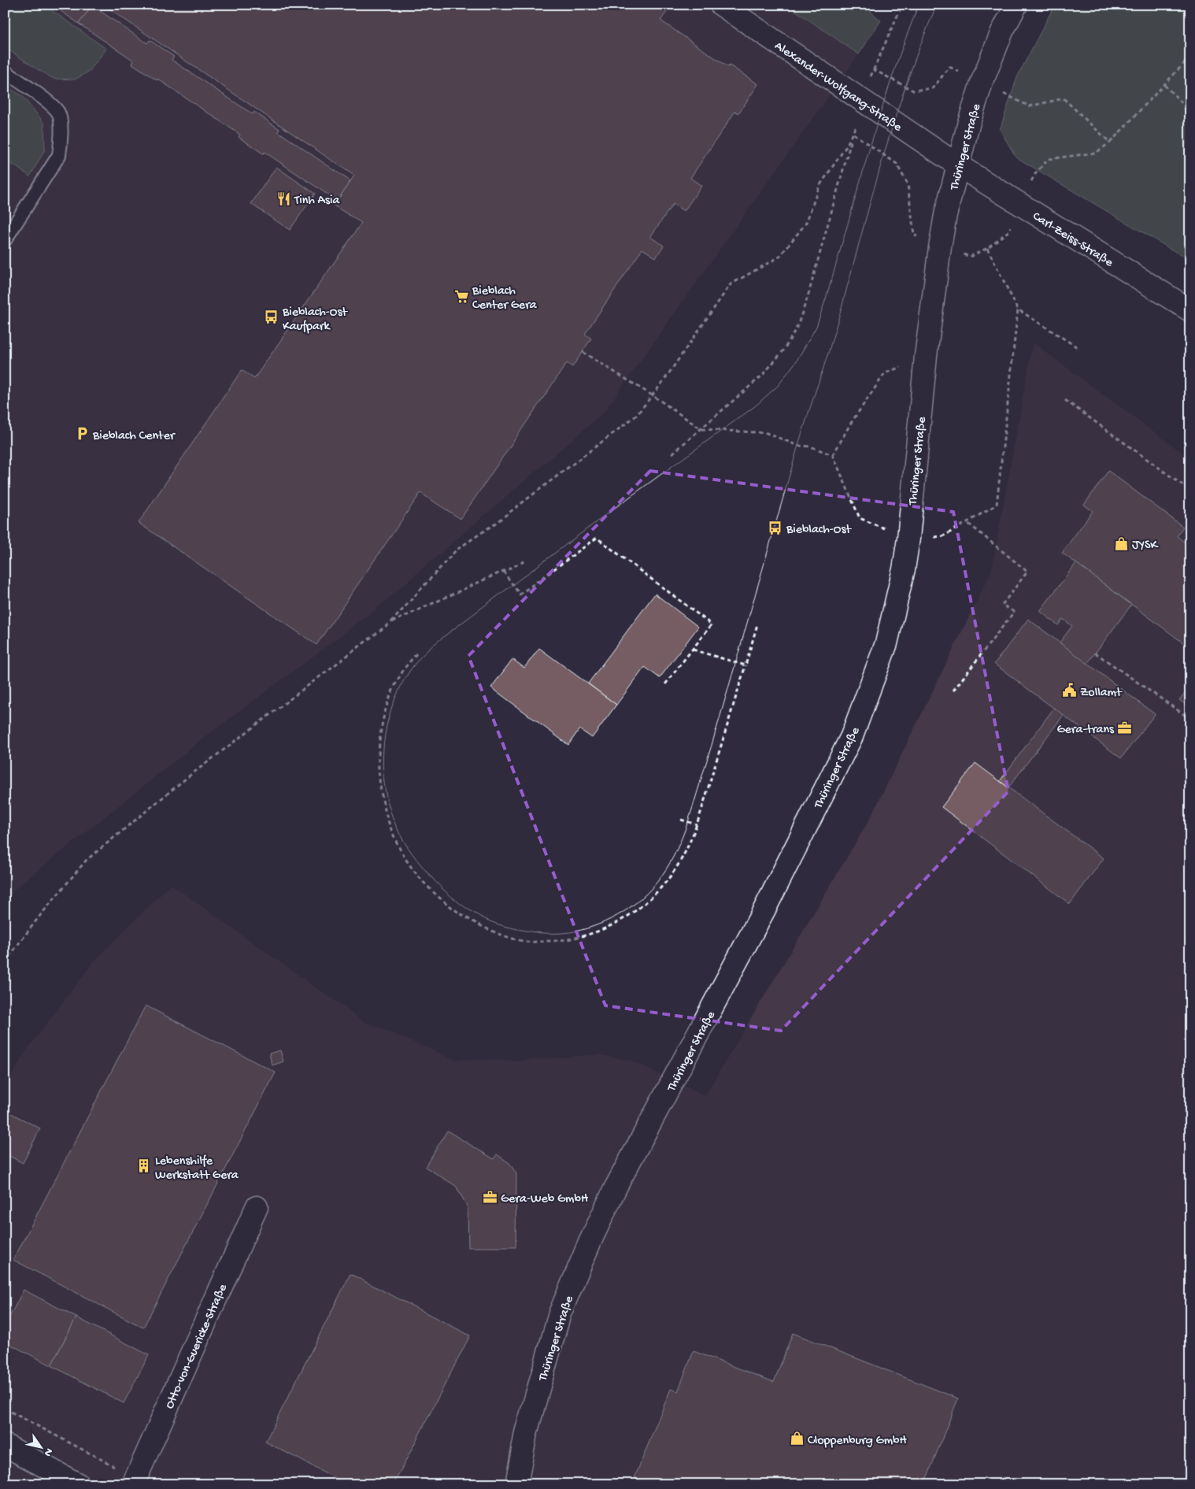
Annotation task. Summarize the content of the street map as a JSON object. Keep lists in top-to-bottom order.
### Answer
{
  "streets": {
    "main road": [
      "Alexander-Wolfgang-Straße",
      "Thüringer Straße",
      "Carl-Zeiss-Straße",
      "Otto-von-Guericke-Straße"
    ]
  },
  "crossings": [
    ["Alexander-Wolfgang-Straße", "Thüringer Straße"],
    ["Alexander-Wolfgang-Straße", "Carl-Zeiss-Straße"],
    ["Thüringer Straße", "Carl-Zeiss-Straße"]
  ],
  "places": {
    "restaurant": ["Tinh Asia"],
    "supermarket": ["Bieblach Center Gera"],
    "bus stop": ["Bieblach-Ost Kaufpark", "Bieblach-Ost"],
    "parking": ["Bieblach Center"],
    "shop": ["JYSK", "Cloppenburg GmbH"],
    "public building": ["Zollamt"],
    "office": ["Gera-trans", "Gera-Web GmbH"],
    "building": ["Lebenshilfe Werkstatt Gera"]
  },
  "north": "bottom right"
}
